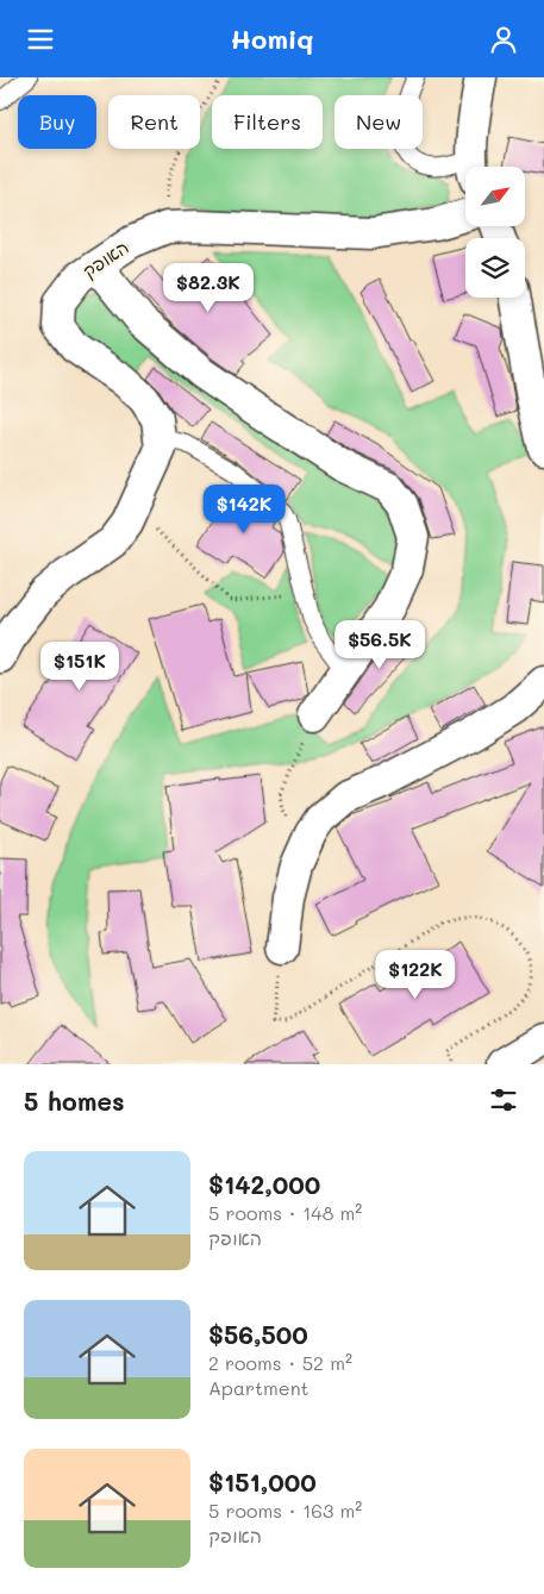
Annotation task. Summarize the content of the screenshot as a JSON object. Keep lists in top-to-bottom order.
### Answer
{
  "streets": {
    "street": ["האופק"]
  },
  "north": "top right",
  "page": {
    "header": "Homiq",
    "chip": [
      "Buy",
      "Rent",
      "Filters",
      "New"
    ],
    "price": [
      "$82.3K",
      "$142K",
      "$56.5K",
      "$151K",
      "$122K"
    ],
    "heading": "5 homes",
    "list": [
      {
        "name": "$142,000",
        "note": "5 rooms · 148 m² · האופק"
      },
      {
        "name": "$56,500",
        "note": "2 rooms · 52 m² · Apartment"
      },
      {
        "name": "$151,000",
        "note": "5 rooms · 163 m² · האופק"
      }
    ]
  }
}
